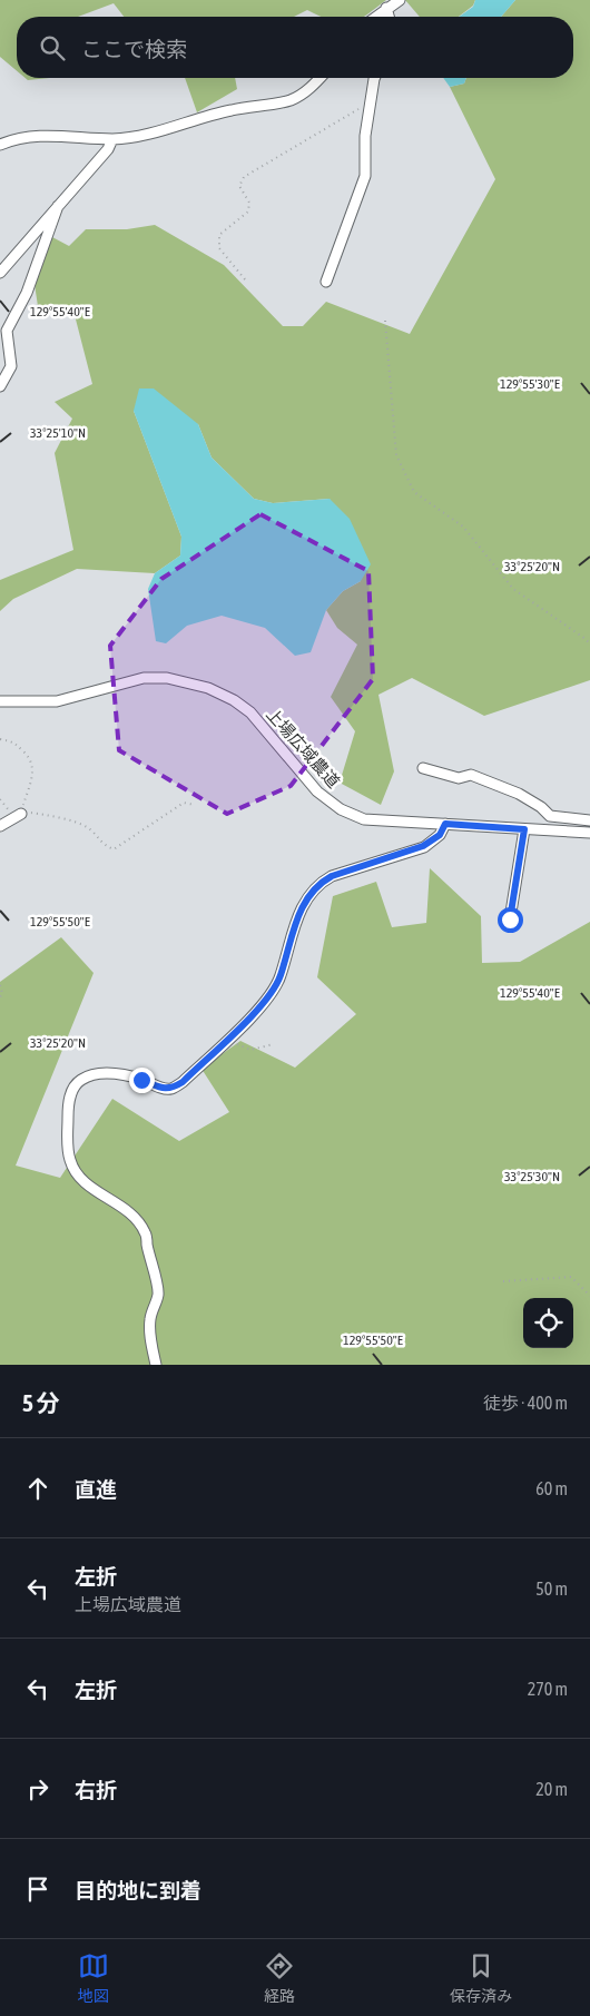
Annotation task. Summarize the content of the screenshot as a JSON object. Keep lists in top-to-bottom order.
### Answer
{
  "streets": {
    "street": ["上場広域農道"]
  },
  "page": {
    "search": "ここで検索",
    "heading": ["5 分", "徒歩 · 400 m"],
    "list": [
      ["直進", "60 m"],
      ["左折", "上場広域農道", "50 m"],
      ["左折", "270 m"],
      ["右折", "20 m"],
      "目的地に到着"
    ],
    "nav": ["地図", "経路", "保存済み"]
  },
  "coordinates": [
    "129°55'40\"E",
    "129°55'30\"E",
    "33°25'10\"N",
    "33°25'20\"N",
    "129°55'50\"E",
    "33°25'30\"N"
  ]
}
